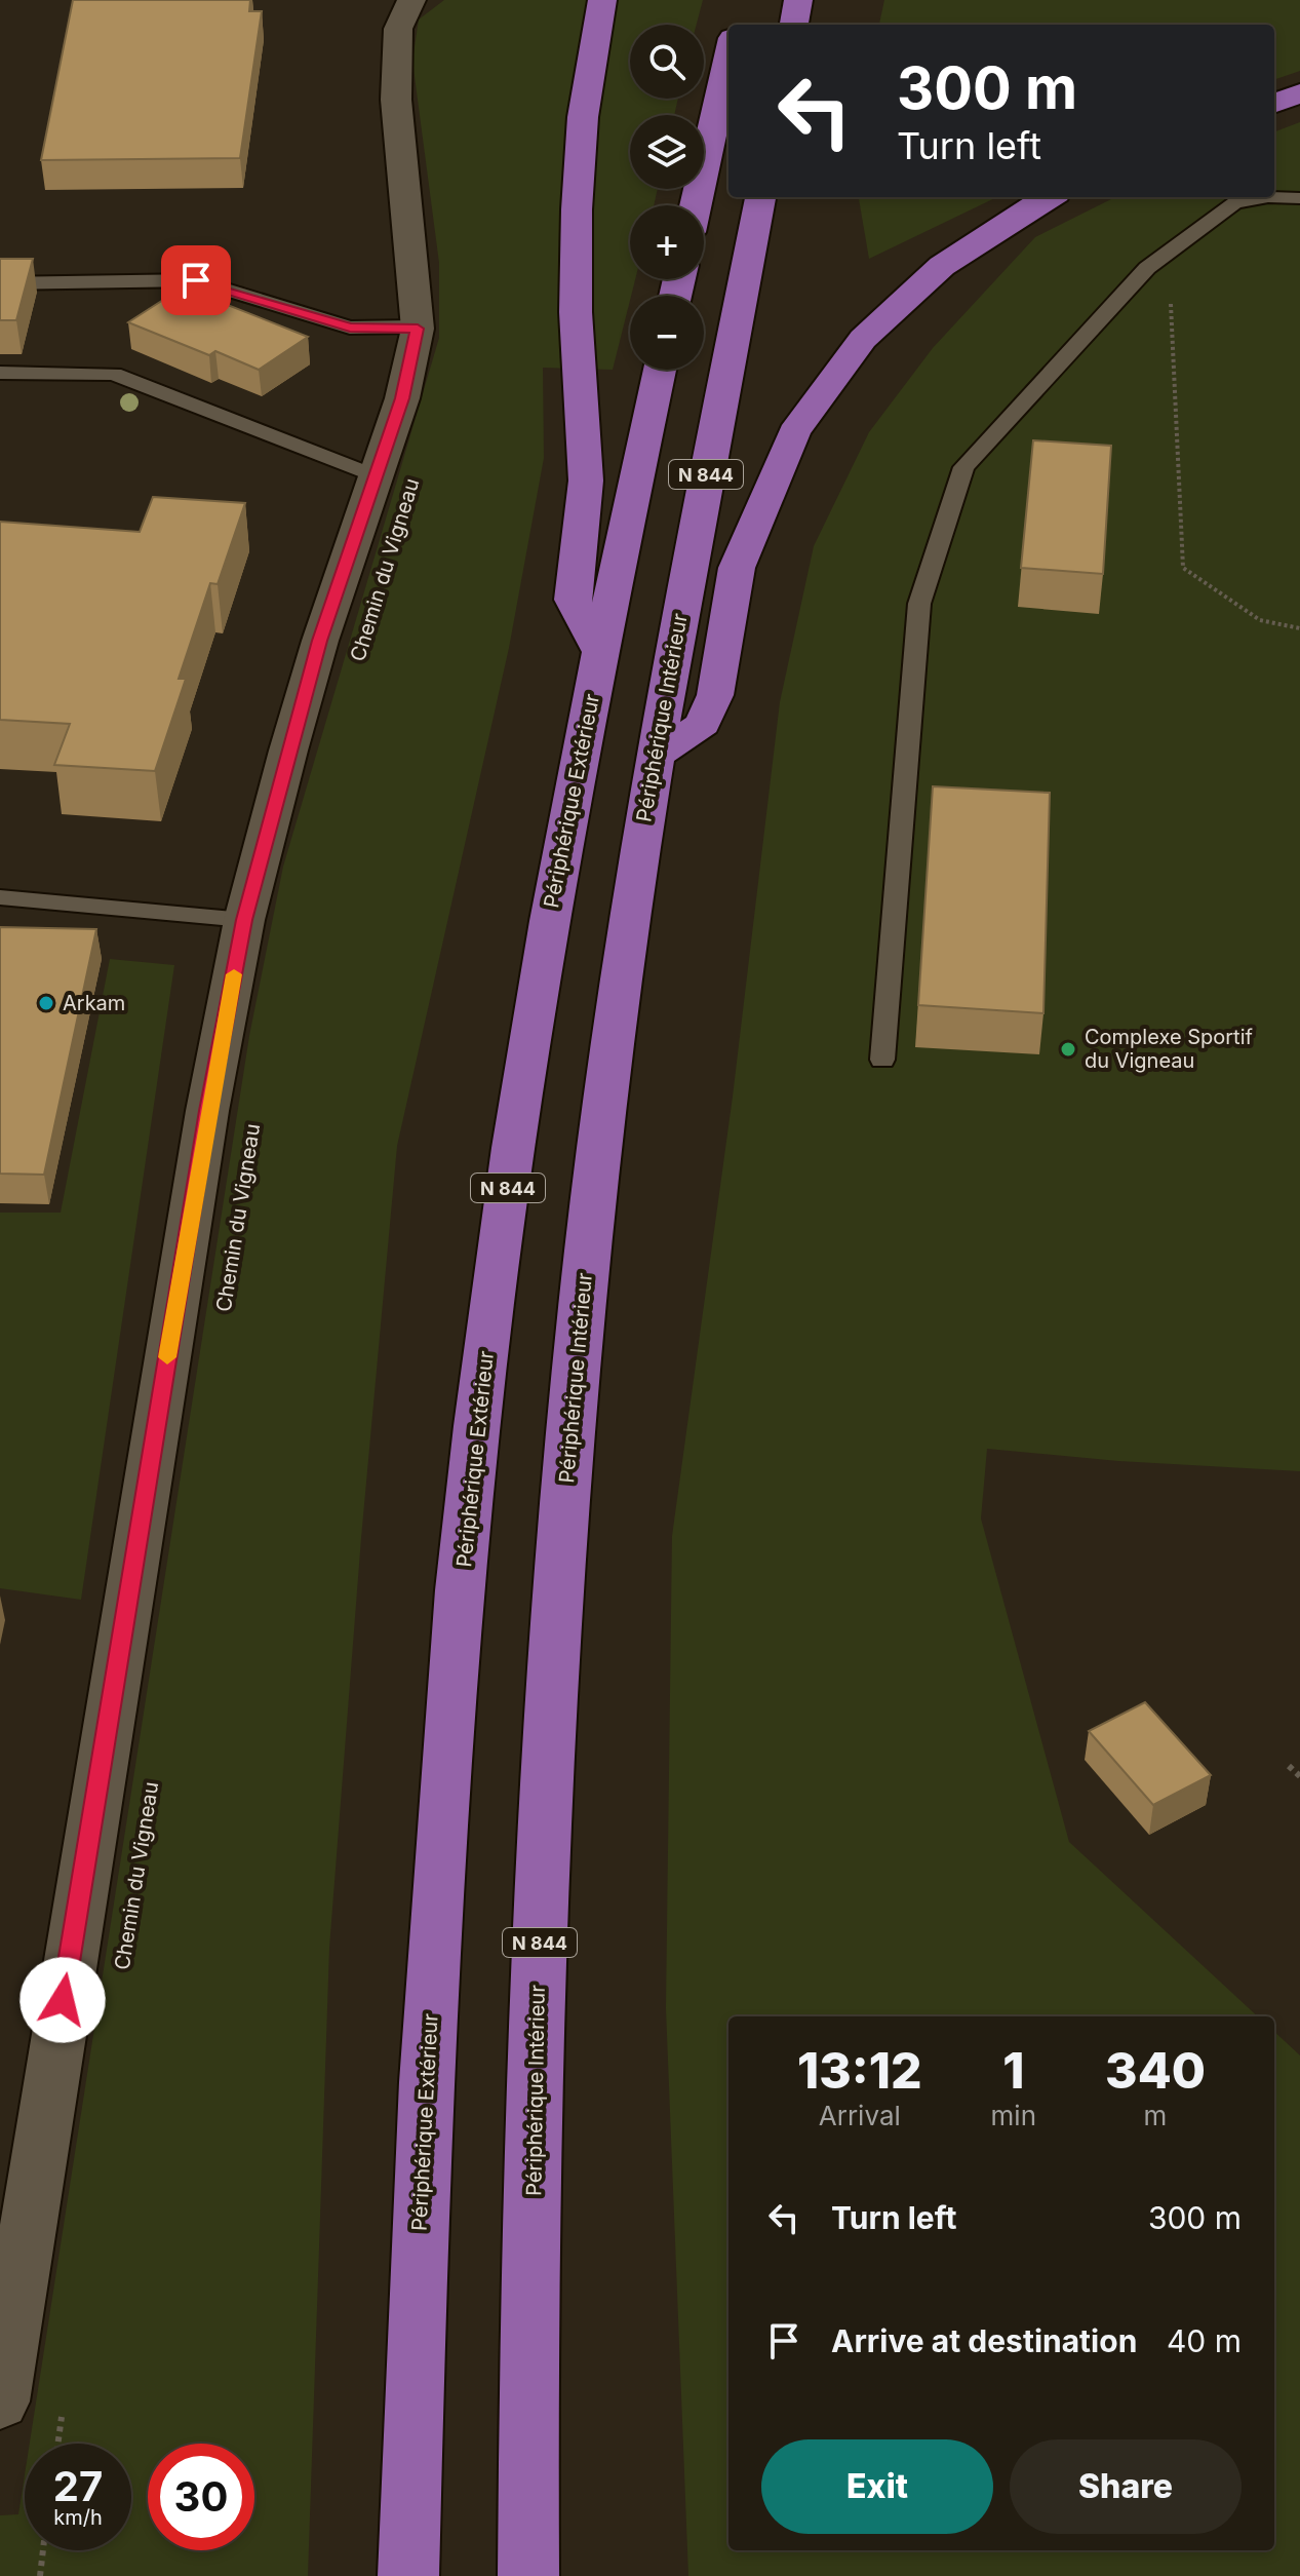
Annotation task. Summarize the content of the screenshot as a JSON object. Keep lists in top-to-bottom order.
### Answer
{
  "streets": {
    "highway": ["N 844", "Périphérique Intérieur", "Périphérique Extérieur"],
    "street": ["Chemin du Vigneau"]
  },
  "places": ["Arkam", "Complexe Sportif du Vigneau"],
  "page": {
    "map_buttons": ["+", "−"],
    "turn": ["300 m", "Turn left"],
    "eta": [
      "13:12",
      "Arrival",
      "1",
      "min",
      "340",
      "m"
    ],
    "list": [
      {
        "name": "Turn left",
        "value": "300 m"
      },
      {
        "name": "Arrive at destination",
        "value": "40 m"
      }
    ],
    "buttons": ["Exit", "Share"],
    "speed": "27 km/h",
    "limit": "30"
  }
}
